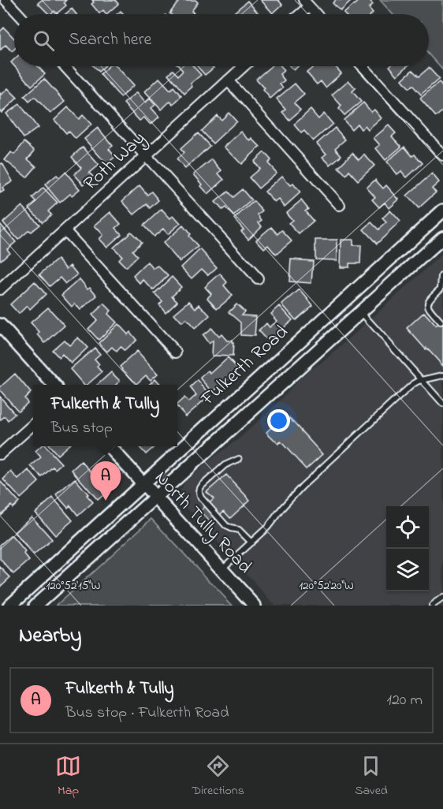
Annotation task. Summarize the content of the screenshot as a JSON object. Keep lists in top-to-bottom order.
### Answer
{
  "streets": {
    "street": ["Roth Way", "Fulkerth Road", "North Tully Road"]
  },
  "crossings": [
    ["Fulkerth Road", "North Tully Road"]
  ],
  "page": {
    "search": "Search here",
    "popup": ["Fulkerth & Tully", "Bus stop"],
    "pins": "A",
    "heading": "Nearby",
    "list": [
      {
        "mark": "A",
        "name": "Fulkerth & Tully",
        "note": "Bus stop · Fulkerth Road",
        "value": "120 m"
      }
    ],
    "nav": ["Map", "Directions", "Saved"]
  },
  "coordinates": ["120°52'15\"W", "120°52'20\"W"]
}
